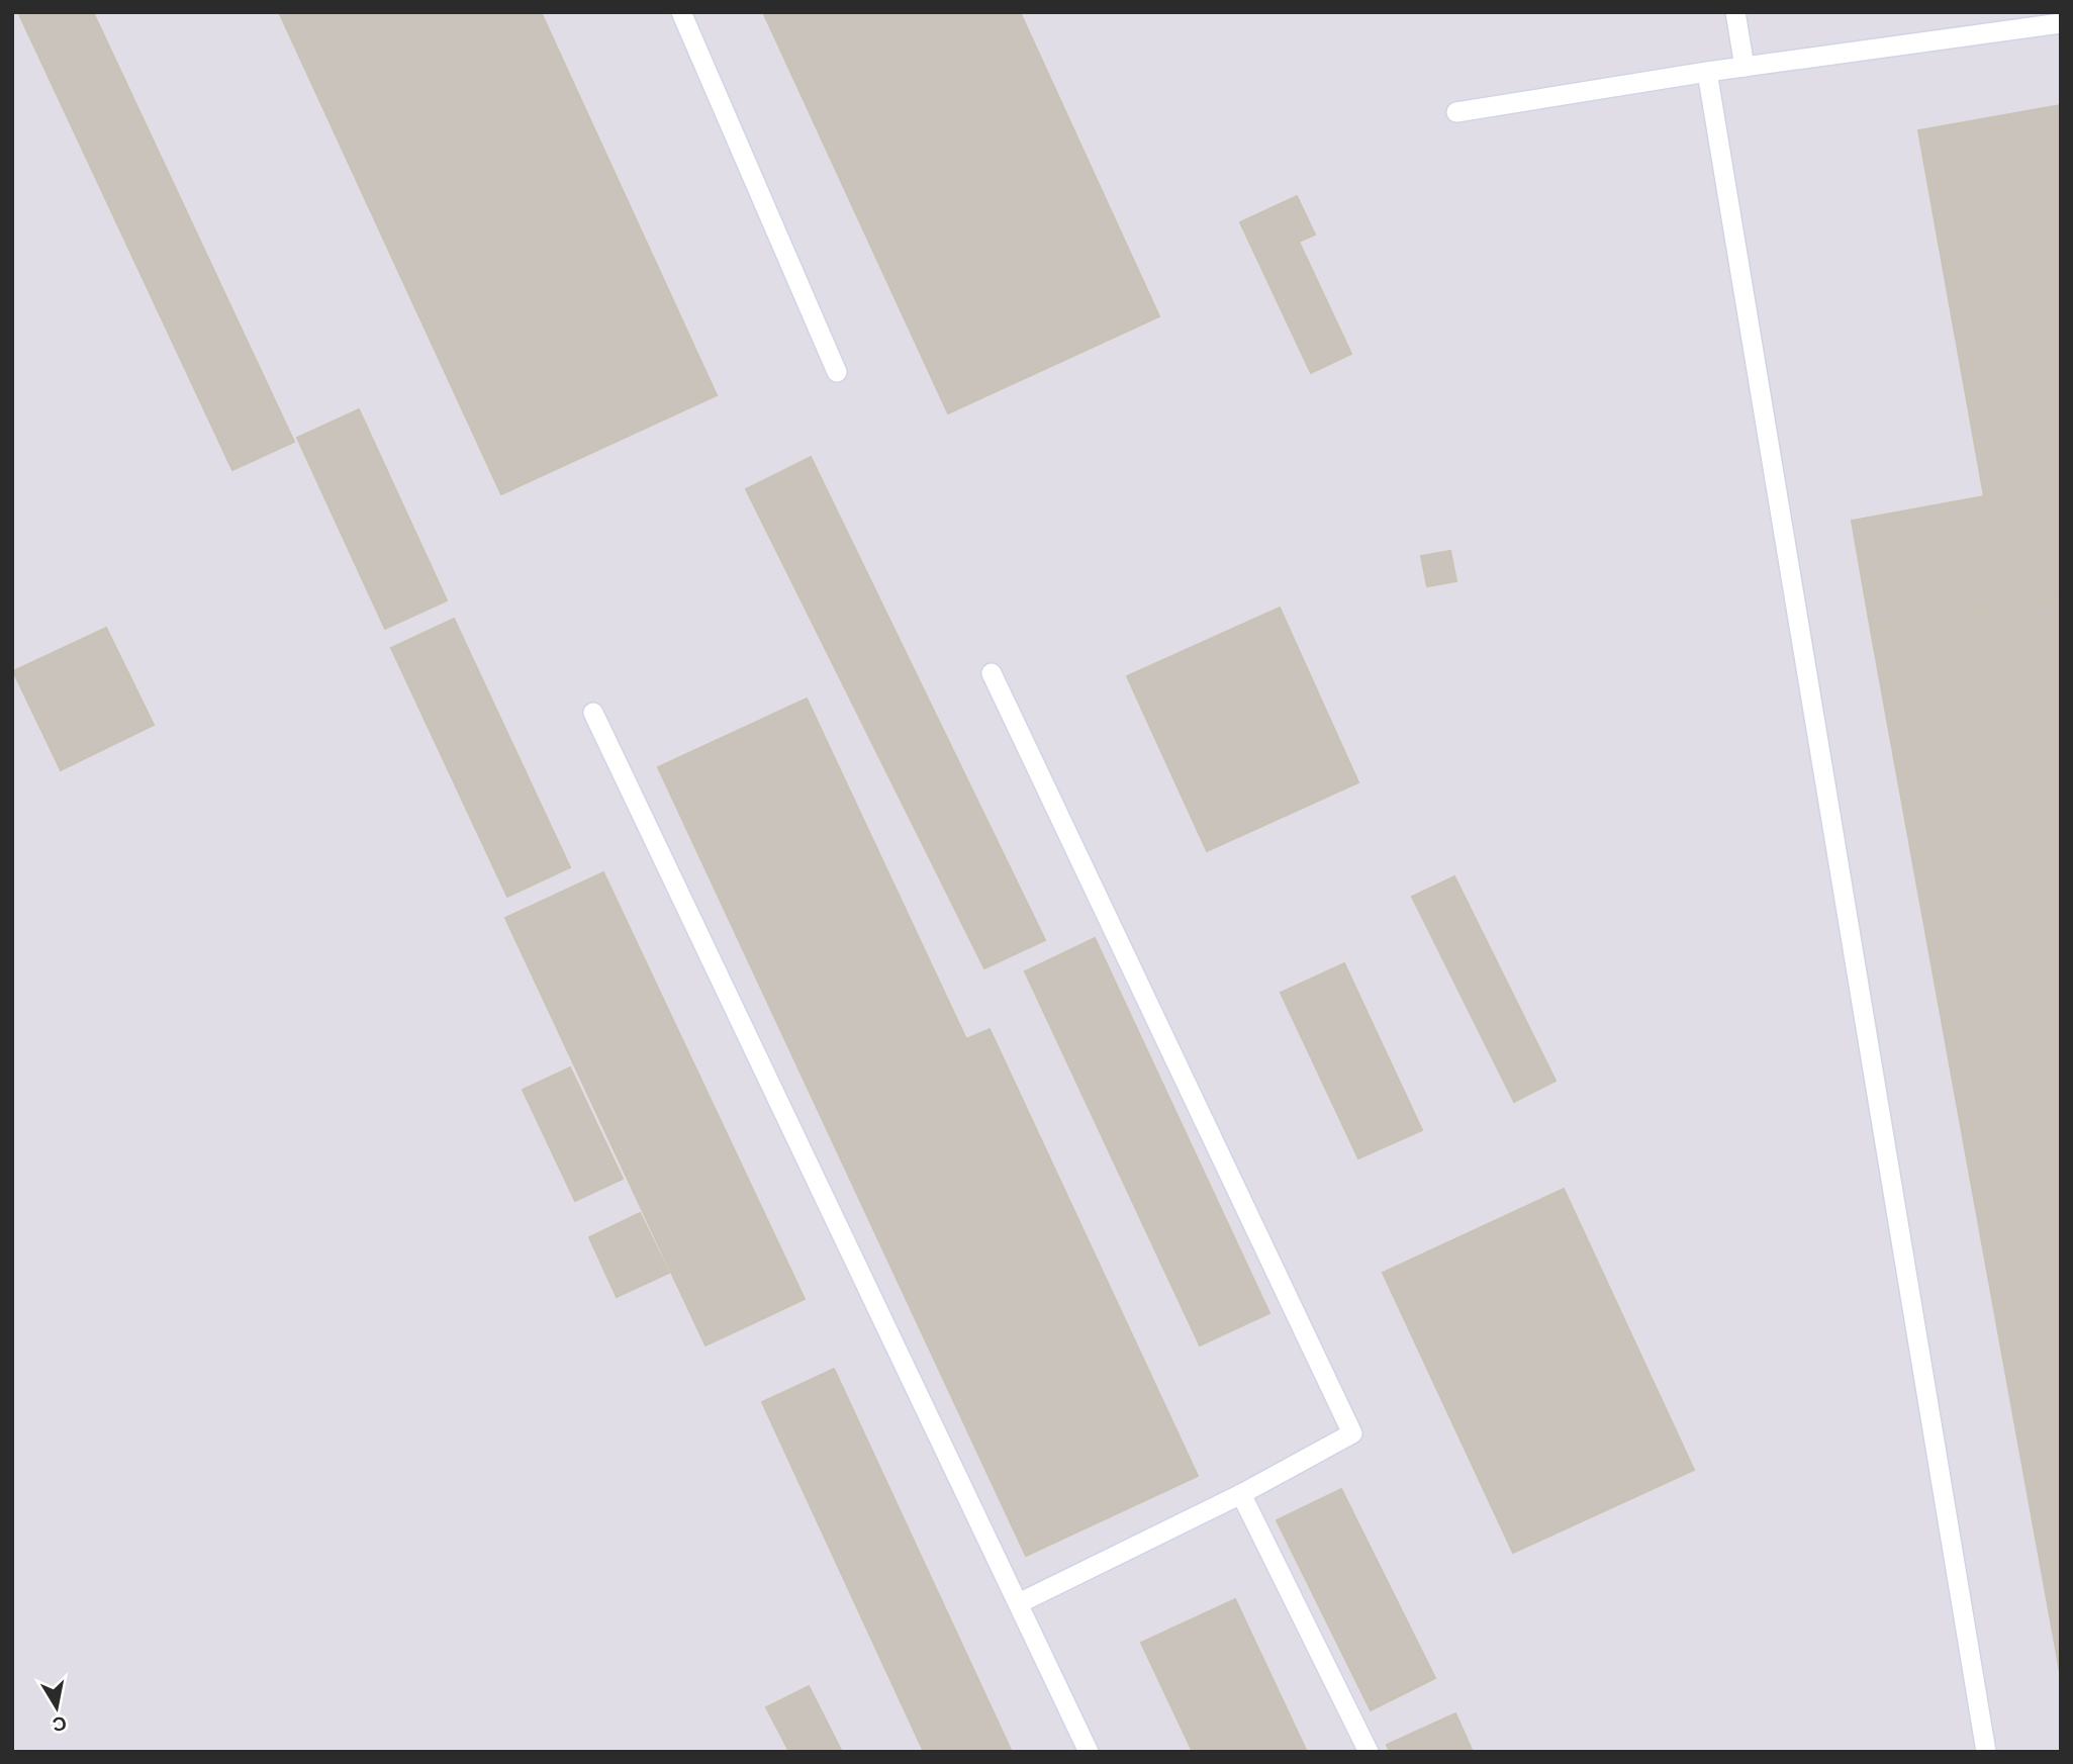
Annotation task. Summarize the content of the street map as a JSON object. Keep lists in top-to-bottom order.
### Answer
{
  "north": "bottom"
}
